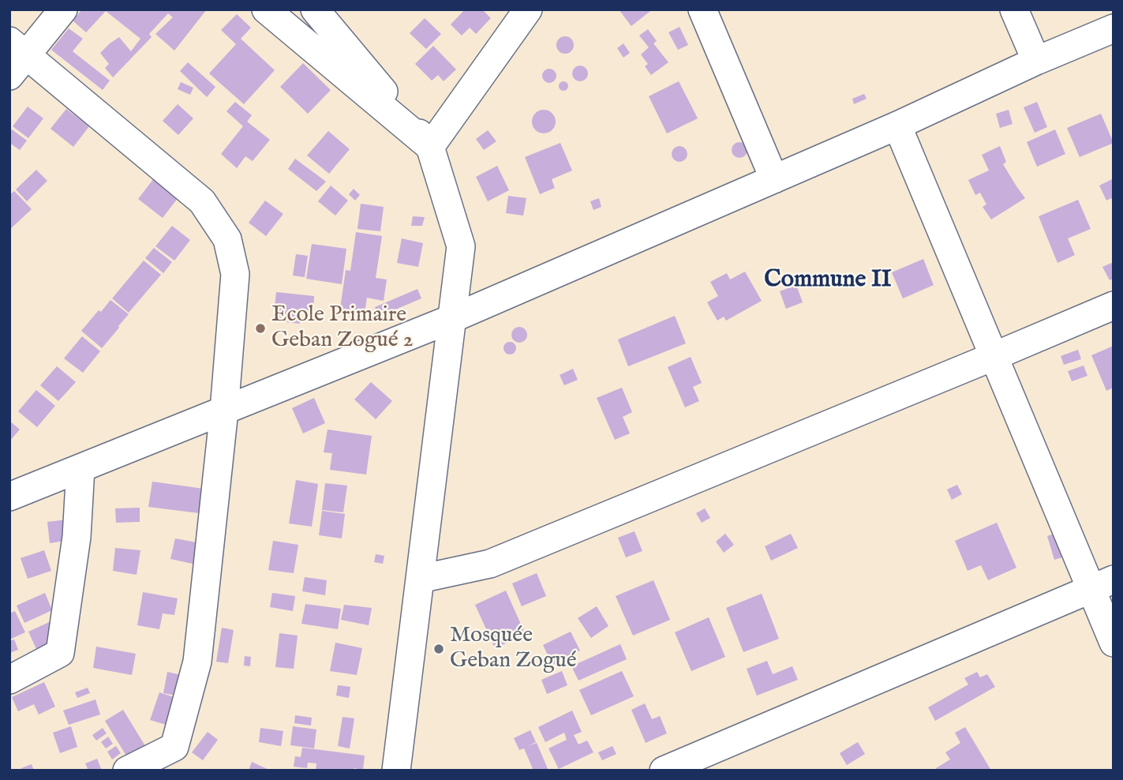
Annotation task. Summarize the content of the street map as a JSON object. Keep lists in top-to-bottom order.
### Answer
{
  "districts": ["Commune II"],
  "places": ["Ecole Primaire Geban Zogué 2", "Mosquée Geban Zogué"]
}
